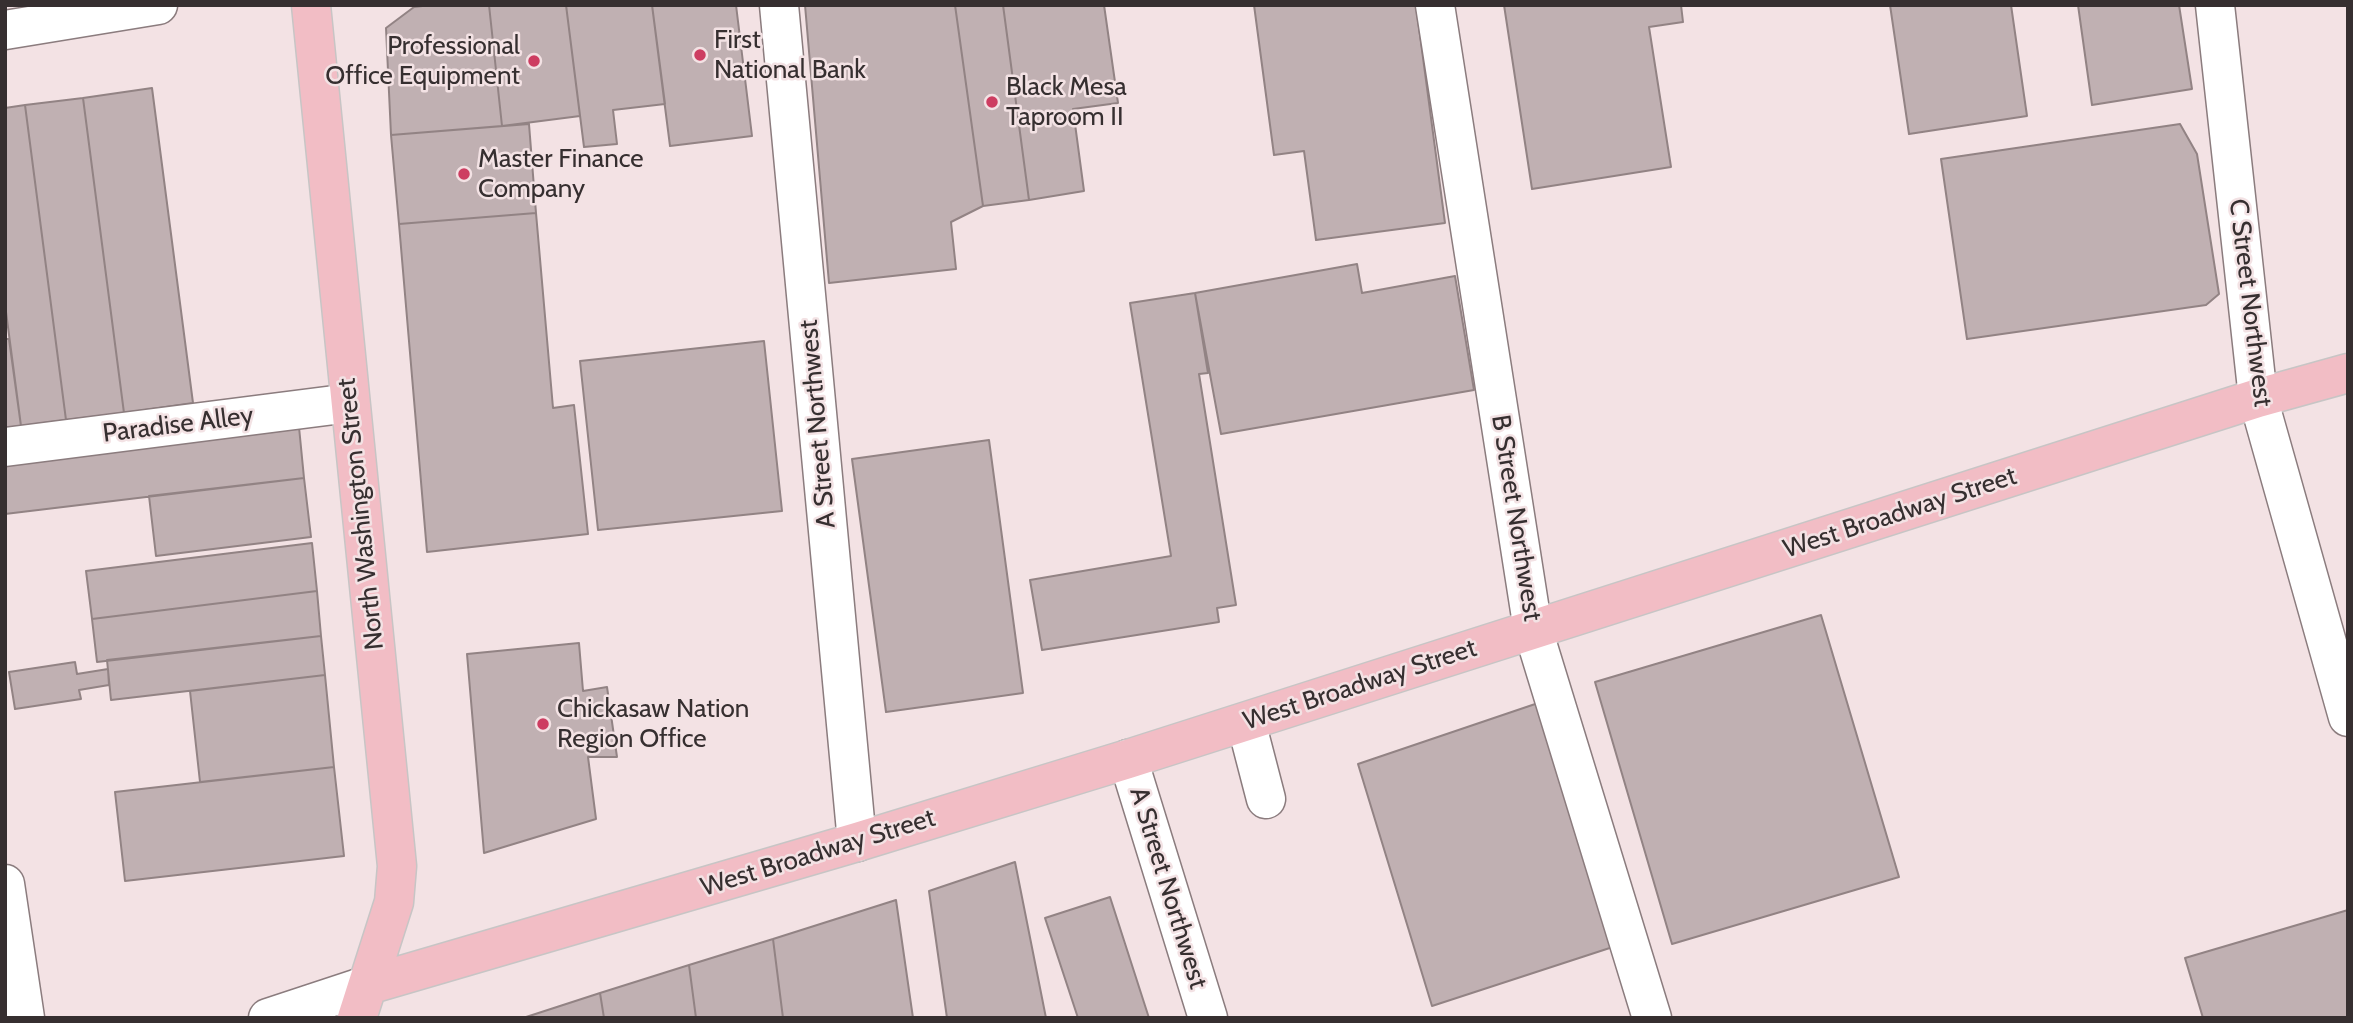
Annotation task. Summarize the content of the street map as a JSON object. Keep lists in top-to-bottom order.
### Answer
{
  "streets": {
    "main road": ["West Broadway Street", "North Washington Street"],
    "street": [
      "C Street Northwest",
      "A Street Northwest",
      "Paradise Alley",
      "B Street Northwest"
    ]
  },
  "crossings": [
    ["C Street Northwest", "West Broadway Street"],
    ["A Street Northwest", "West Broadway Street"],
    ["Paradise Alley", "North Washington Street"],
    ["West Broadway Street", "North Washington Street"],
    ["West Broadway Street", "B Street Northwest"]
  ],
  "places": [
    "First National Bank",
    "Professional Office Equipment",
    "Black Mesa Taproom II",
    "Master Finance Company",
    "Chickasaw Nation Region Office"
  ]
}
